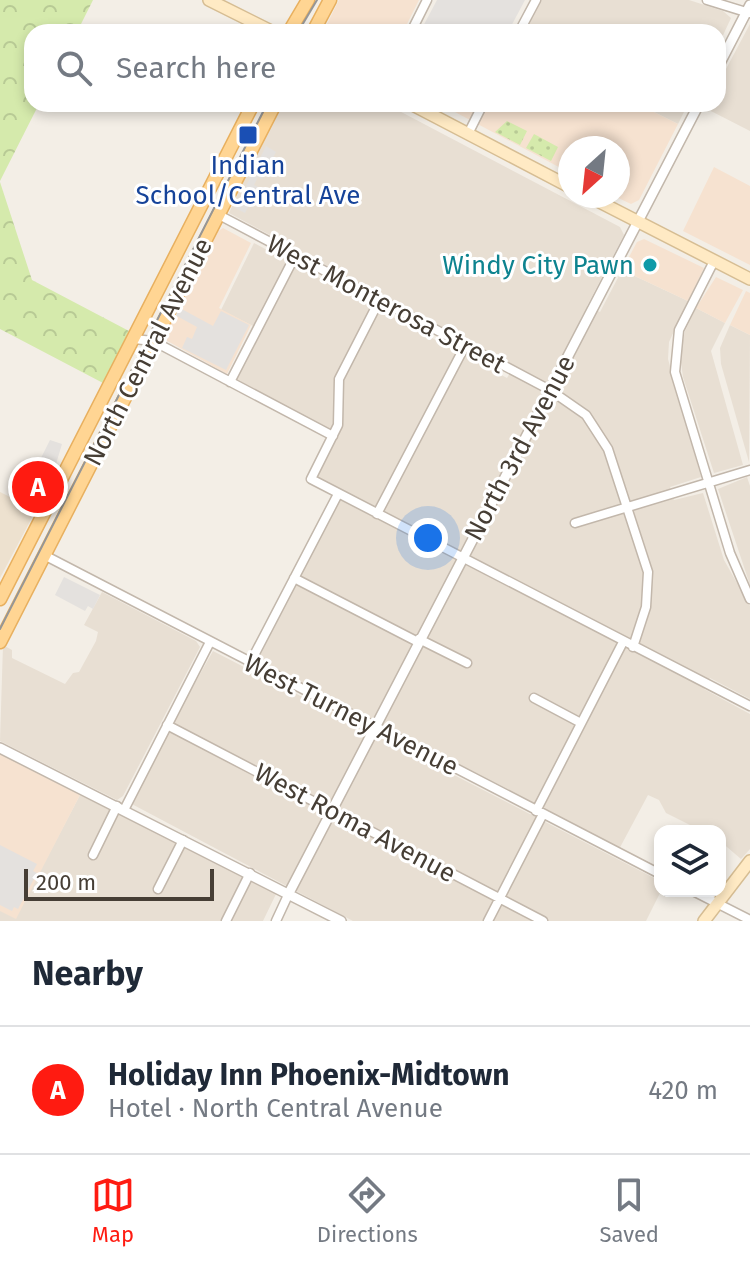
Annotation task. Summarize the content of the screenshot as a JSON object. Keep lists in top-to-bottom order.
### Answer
{
  "streets": {
    "main road": ["North Central Avenue"],
    "street": [
      "West Monterosa Street",
      "North 3rd Avenue",
      "West Turney Avenue",
      "West Roma Avenue"
    ]
  },
  "crossings": [
    ["West Monterosa Street", "North Central Avenue"],
    ["West Monterosa Street", "North 3rd Avenue"],
    ["North Central Avenue", "West Turney Avenue"],
    ["North 3rd Avenue", "West Turney Avenue"],
    ["North 3rd Avenue", "West Roma Avenue"]
  ],
  "places": {
    "transit": ["Indian School/Central Ave"],
    "other": ["Windy City Pawn"]
  },
  "scale_bar": "200 m",
  "north": "bottom left",
  "page": {
    "search": "Search here",
    "pins": "A",
    "scale": "200 m",
    "heading": "Nearby",
    "list": [
      {
        "mark": "A",
        "name": "Holiday Inn Phoenix-Midtown",
        "note": "Hotel · North Central Avenue",
        "value": "420 m"
      }
    ],
    "nav": ["Map", "Directions", "Saved"]
  }
}
